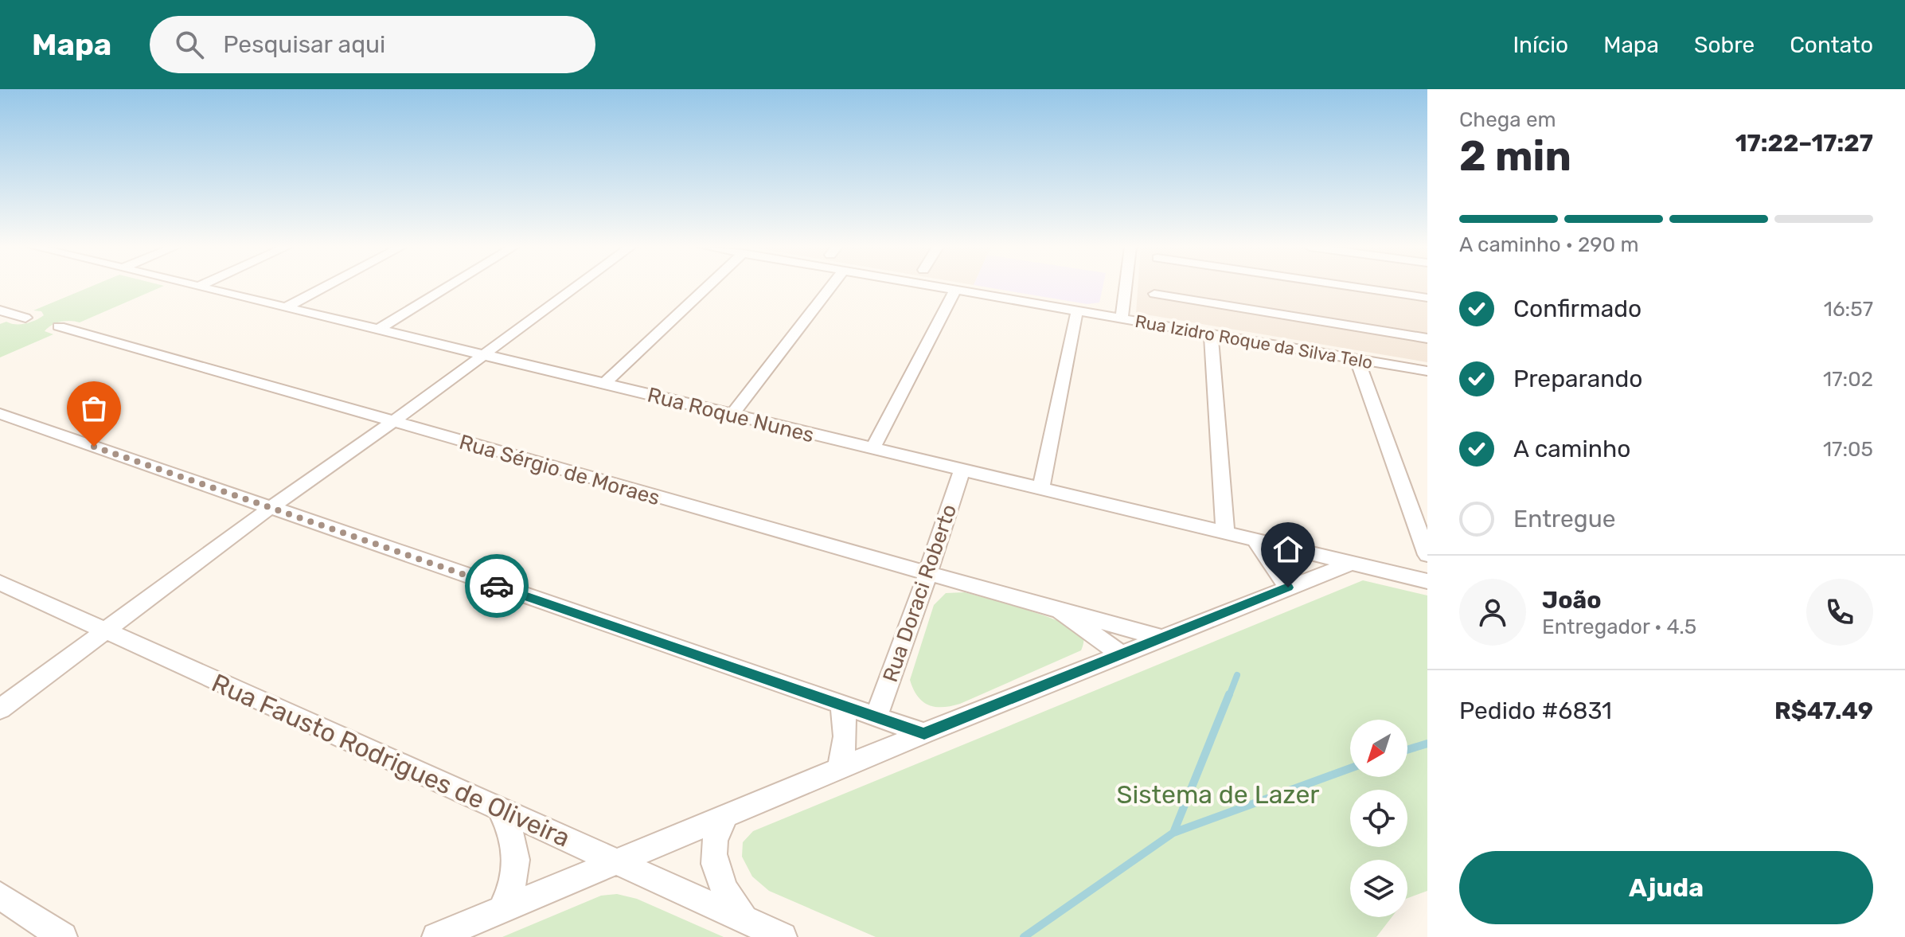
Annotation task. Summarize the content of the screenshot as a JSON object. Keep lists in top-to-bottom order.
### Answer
{
  "streets": {
    "street": [
      "Rua Izidro Roque da Silva Telo",
      "Rua Roque Nunes",
      "Rua Sérgio de Moraes",
      "Rua Doraci Roberto",
      "Rua Fausto Rodrigues de Oliveira"
    ]
  },
  "crossings": [
    ["Rua Roque Nunes", "Rua Doraci Roberto"],
    ["Rua Sérgio de Moraes", "Rua Doraci Roberto"]
  ],
  "parks": ["Sistema de Lazer"],
  "north": "bottom left",
  "page": {
    "header": "Mapa",
    "search": "Pesquisar aqui",
    "nav": [
      "Início",
      "Mapa",
      "Sobre",
      "Contato"
    ],
    "heading": ["2 min", "Chega em", "17:22–17:27"],
    "panel": [
      "João",
      "Entregador · 4.5",
      "Pedido #6831",
      "R$47.49"
    ],
    "bar": "A caminho · 290 m",
    "list": [
      ["Confirmado", "16:57"],
      ["Preparando", "17:02"],
      ["A caminho", "17:05"],
      "Entregue"
    ],
    "buttons": "Ajuda"
  }
}
